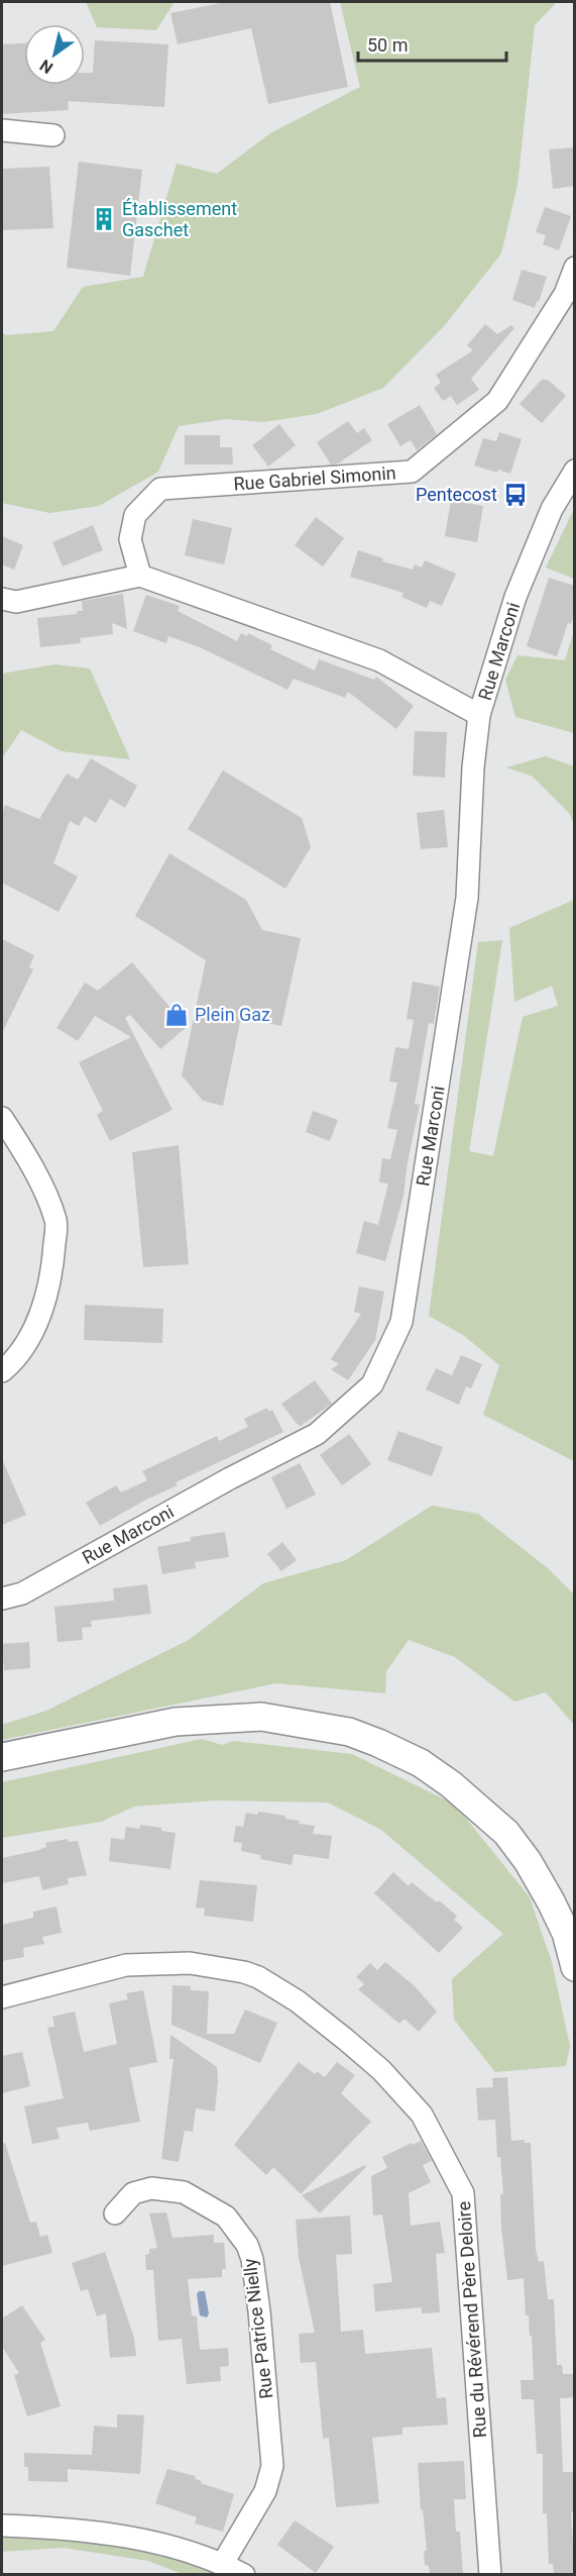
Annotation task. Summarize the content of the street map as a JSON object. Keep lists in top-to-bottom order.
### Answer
{
  "streets": {
    "street": [
      "Rue Gabriel Simonin",
      "Rue Marconi",
      "Rue du Révérend Père Deloire",
      "Rue Patrice Nielly"
    ]
  },
  "places": {
    "building": ["Établissement Gaschet"],
    "bus stop": ["Pentecost"],
    "shop": ["Plein Gaz"]
  },
  "scale_bar": "50 m",
  "north": "bottom left"
}
